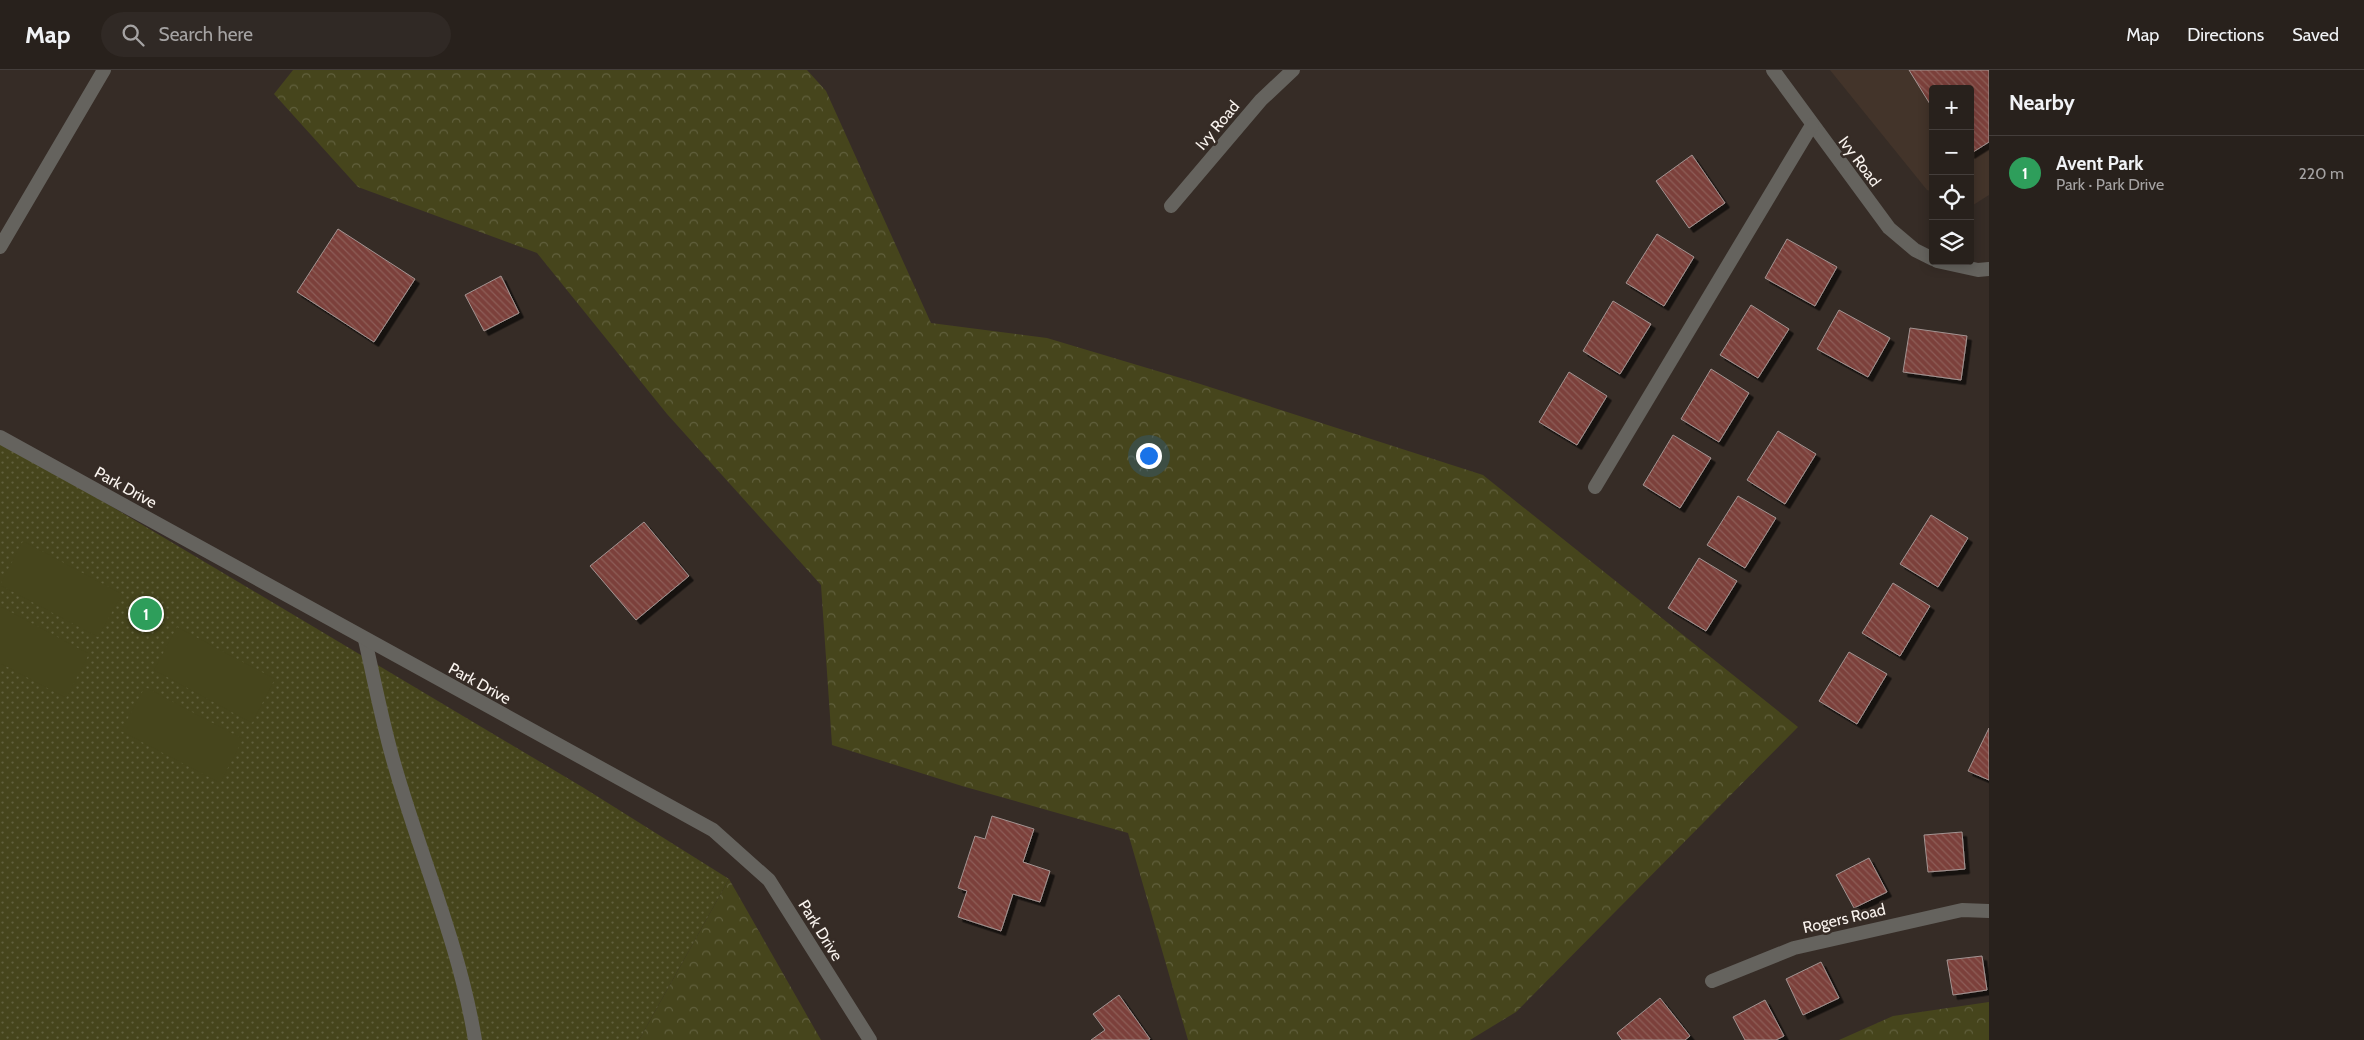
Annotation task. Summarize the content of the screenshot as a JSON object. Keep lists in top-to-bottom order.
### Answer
{
  "streets": {
    "street": ["Ivy Road", "Park Drive", "Rogers Road"]
  },
  "page": {
    "header": "Map",
    "search": "Search here",
    "nav": ["Map", "Directions", "Saved"],
    "heading": "Nearby",
    "map_buttons": ["+", "−"],
    "list": [
      {
        "mark": "1",
        "name": "Avent Park",
        "note": "Park · Park Drive",
        "value": "220 m"
      }
    ],
    "pins": "1"
  }
}
